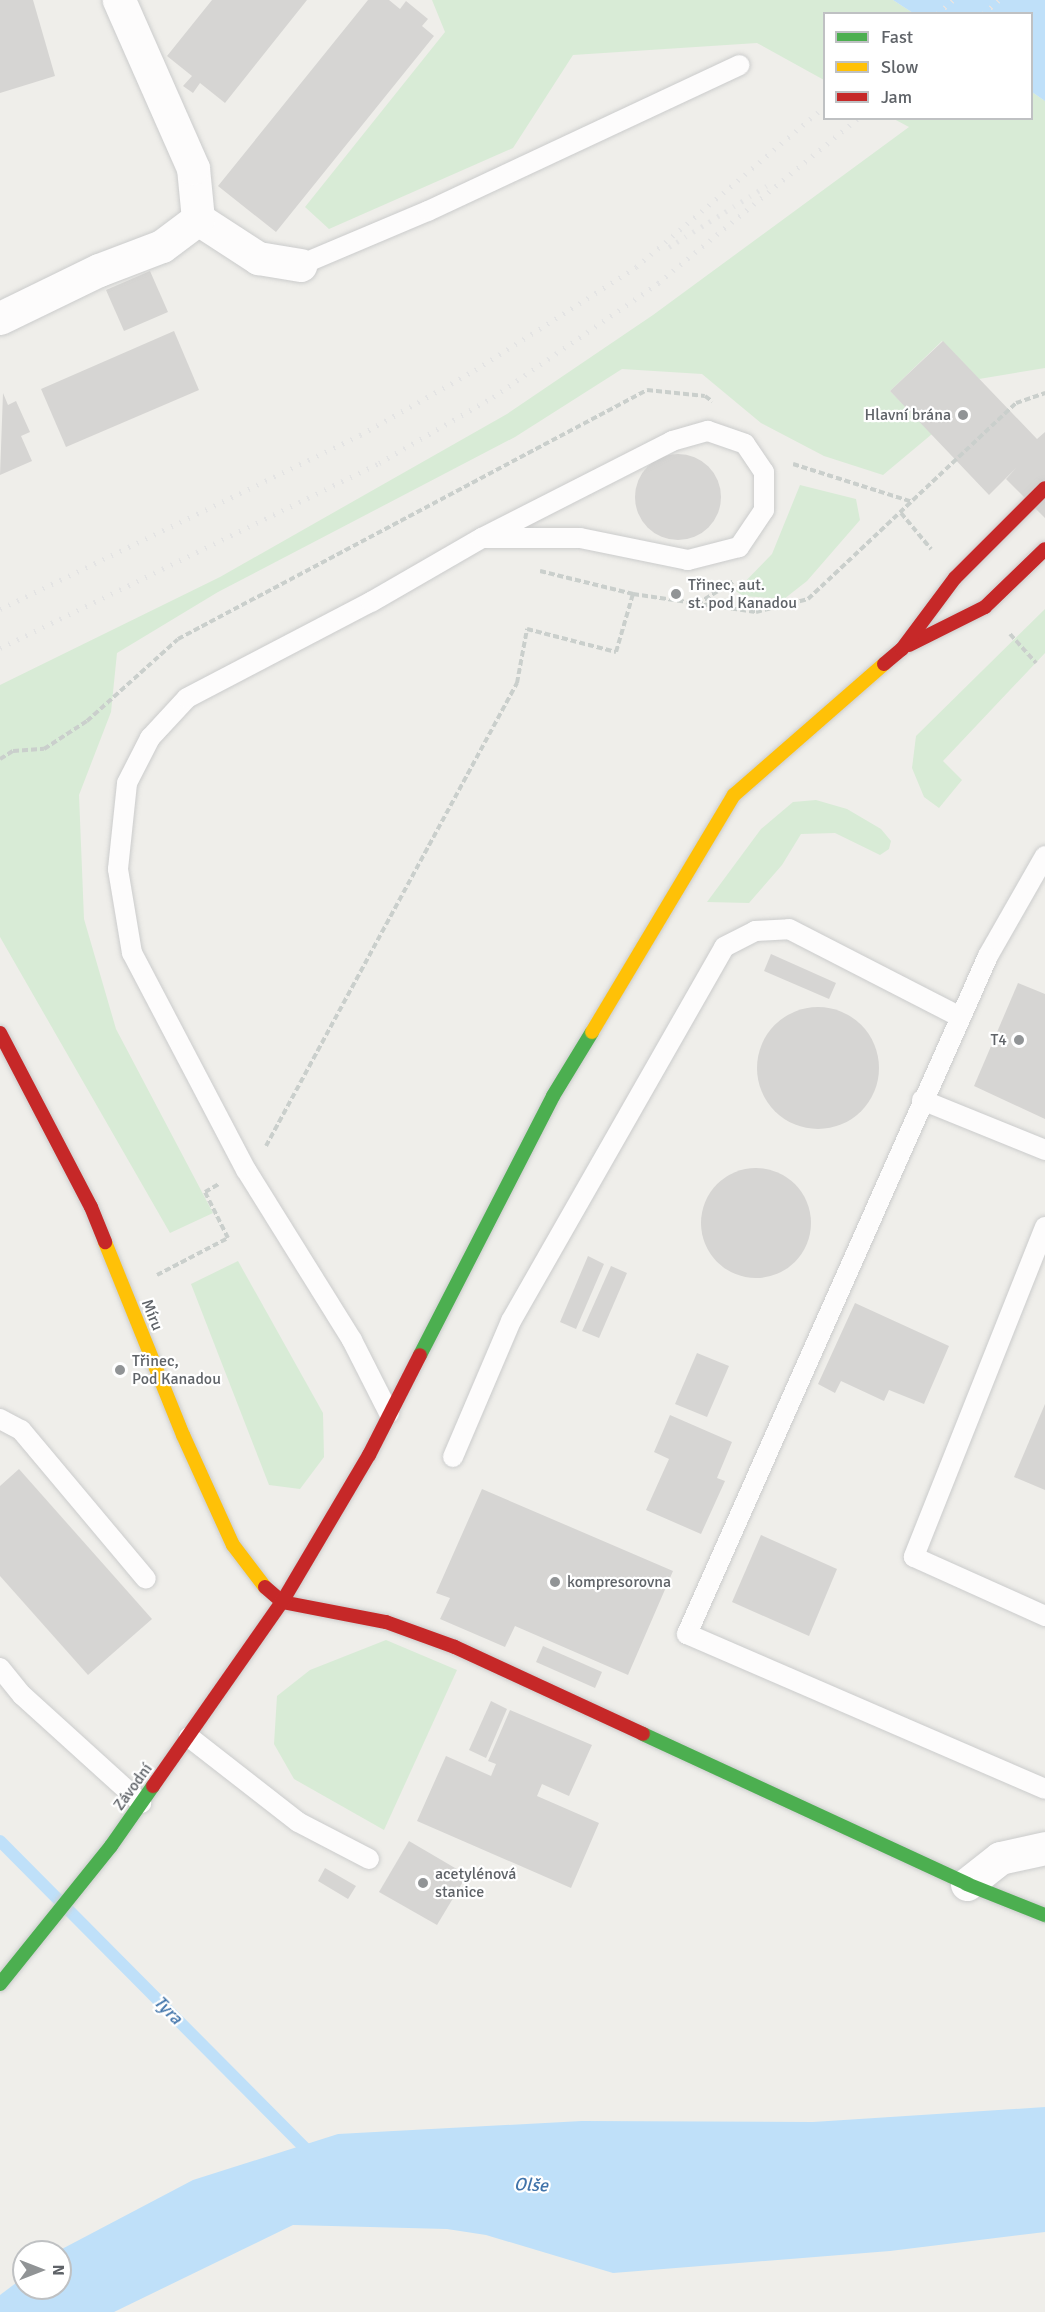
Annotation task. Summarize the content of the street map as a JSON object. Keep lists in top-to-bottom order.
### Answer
{
  "streets": {
    "street": ["Míru", "Závodní"]
  },
  "crossings": [
    ["Míru", "Závodní"]
  ],
  "water": ["Tyra", "Olše"],
  "places": [
    "Hlavní brána",
    "Třinec, aut. st. pod Kanadou",
    "T4",
    "Třinec, Pod Kanadou",
    "kompresorovna",
    "acetylénová stanice"
  ],
  "legend": ["Fast", "Slow", "Jam"],
  "north": "right"
}
